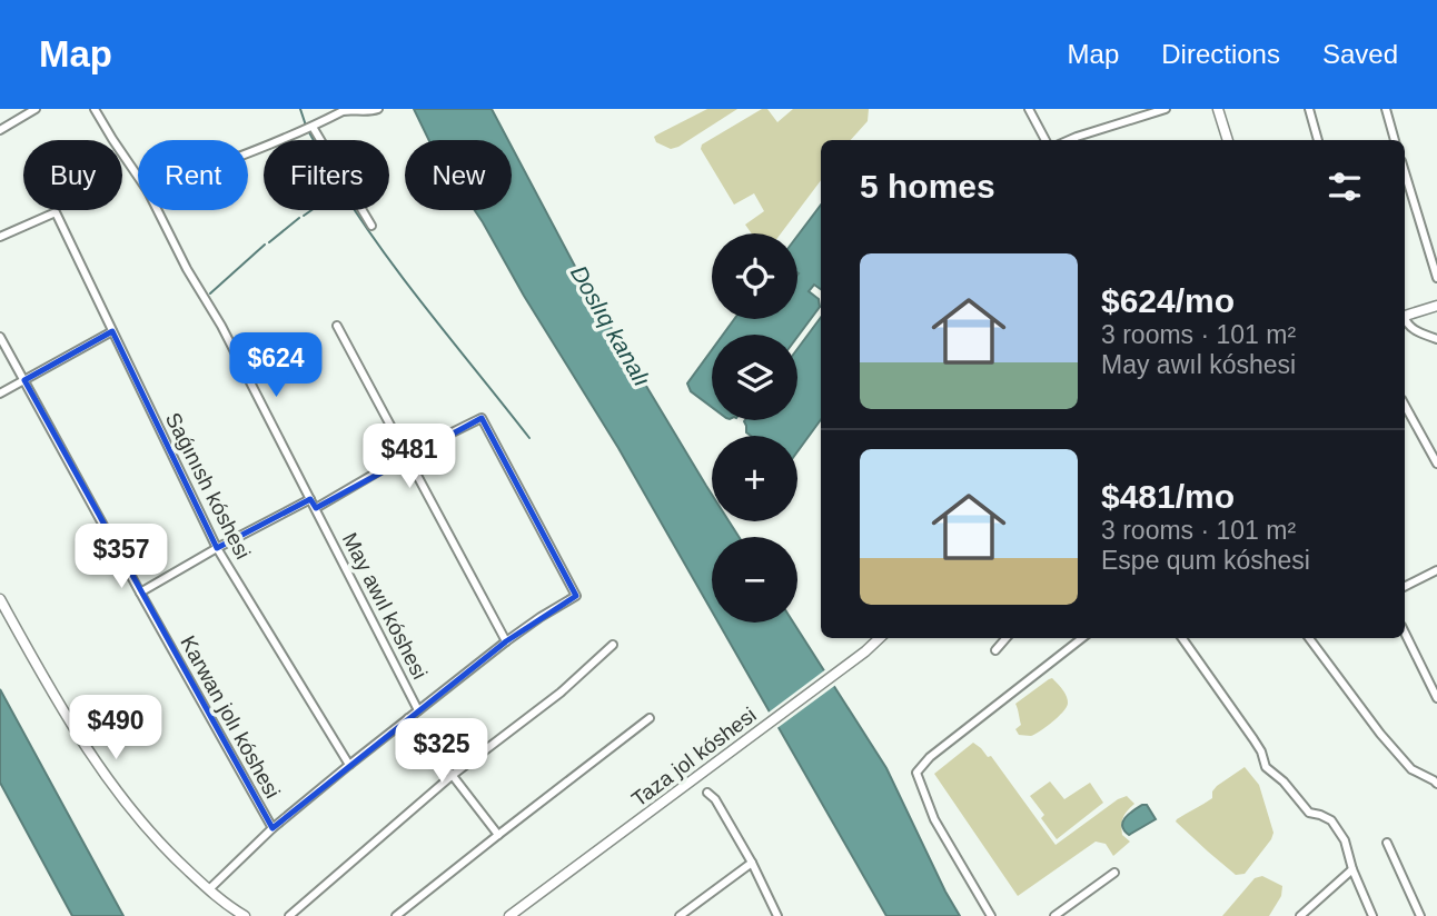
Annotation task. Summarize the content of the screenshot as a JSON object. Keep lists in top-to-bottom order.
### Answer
{
  "streets": {
    "main road": ["Taza jol kóshesi"],
    "street": ["Saǵınısh kóshesi", "May awıl kóshesi", "Karwan jolı kóshesi"]
  },
  "water": ["Doslıq kanalı"],
  "page": {
    "header": "Map",
    "nav": ["Map", "Directions", "Saved"],
    "chip": [
      "Buy",
      "Rent",
      "Filters",
      "New"
    ],
    "heading": "5 homes",
    "map_buttons": ["+", "−"],
    "list": [
      {
        "name": "$624/mo",
        "note": "3 rooms · 101 m² · May awıl kóshesi"
      },
      {
        "name": "$481/mo",
        "note": "3 rooms · 101 m² · Espe qum kóshesi"
      }
    ],
    "price": [
      "$624",
      "$481",
      "$357",
      "$490",
      "$325"
    ]
  }
}
